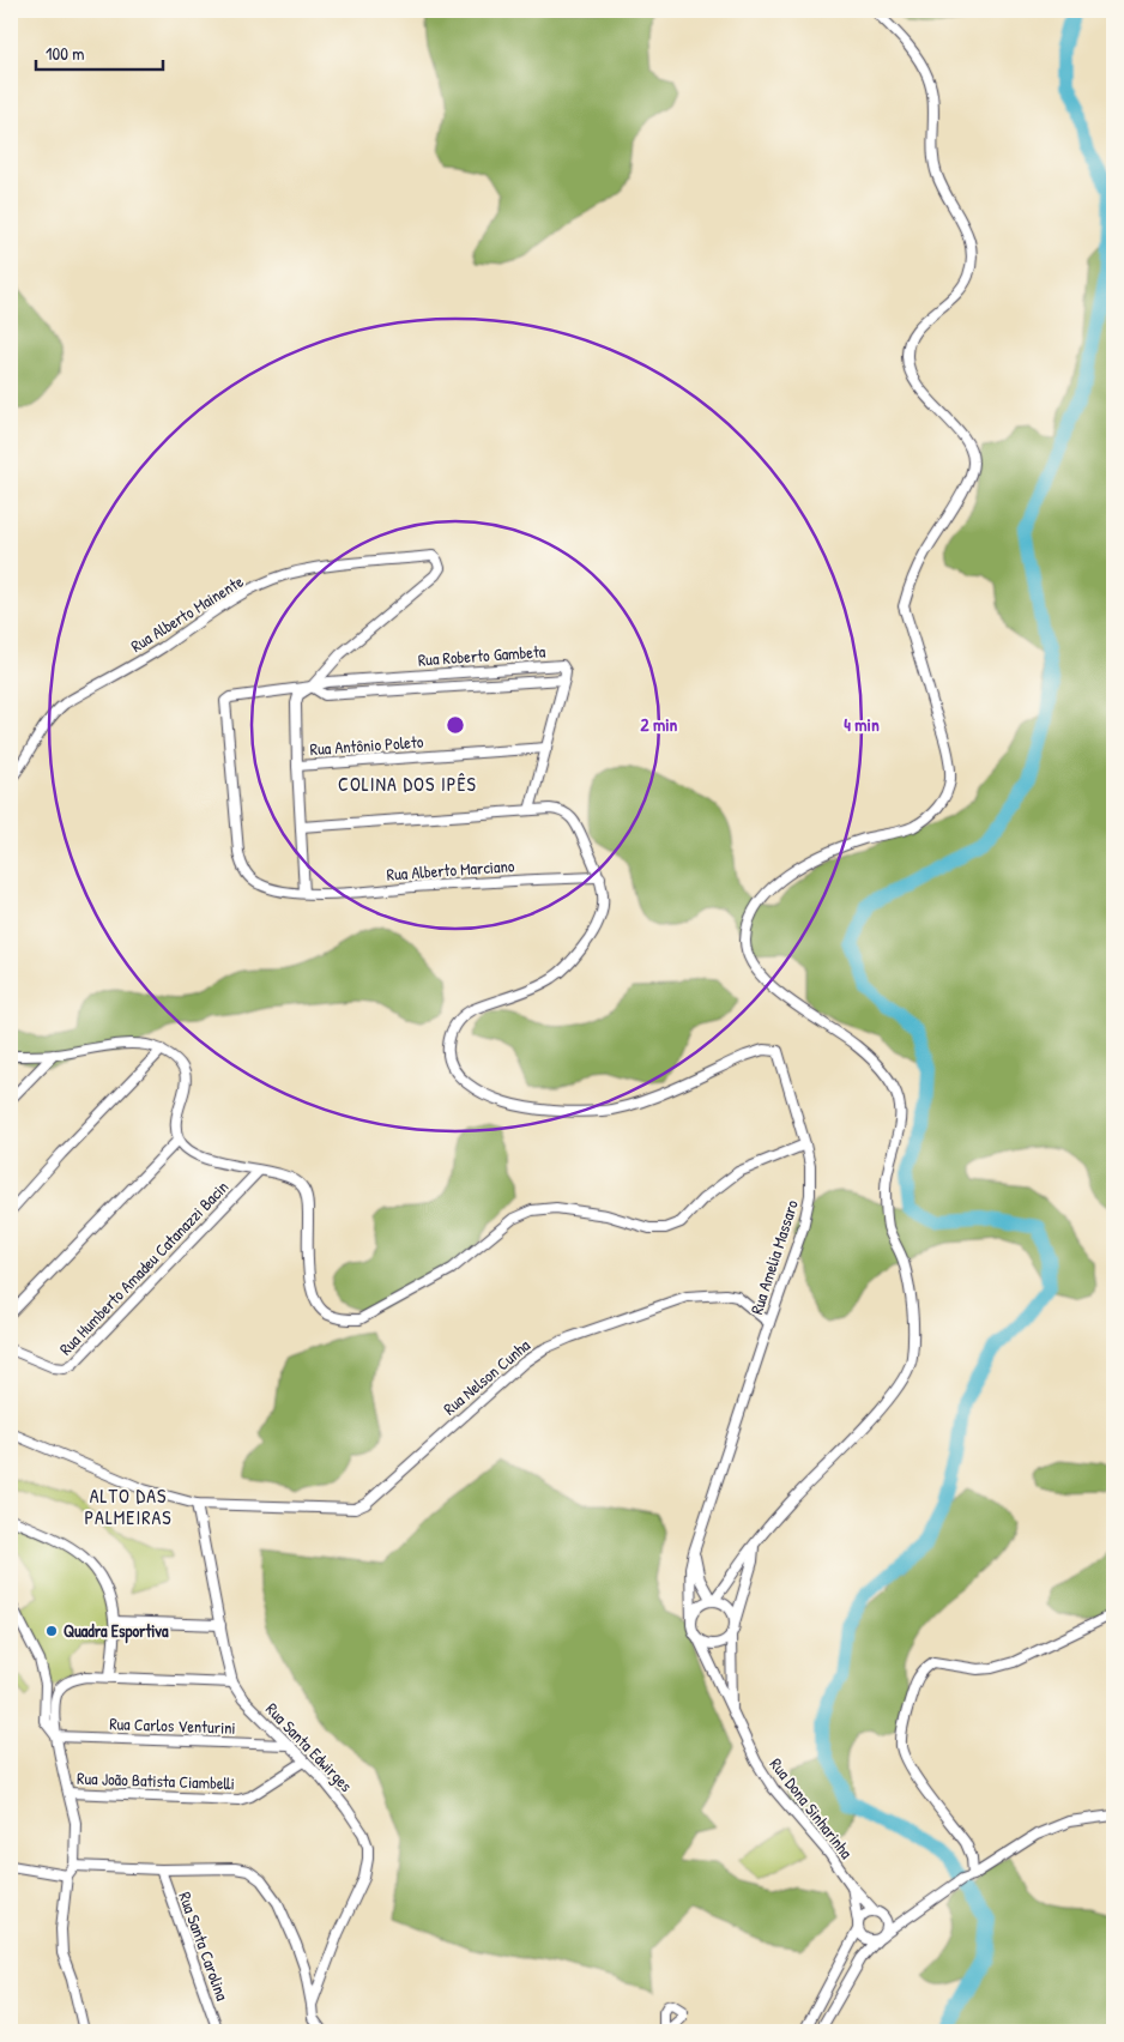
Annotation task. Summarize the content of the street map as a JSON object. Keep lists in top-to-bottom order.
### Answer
{
  "streets": {
    "street": [
      "Rua Alberto Mainente",
      "Rua Roberto Gambeta",
      "Rua Antônio Poleto",
      "Rua Alberto Marciano",
      "Rua Amelia Massaro",
      "Rua Humberto Amadeu Catanazzi Bacin",
      "Rua Nelson Cunha",
      "Rua Carlos Venturini",
      "Rua Santa Edwirges",
      "Rua João Batista Ciambelli",
      "Rua Dona Sinharinha",
      "Rua Santa Carolina"
    ]
  },
  "crossings": [
    ["Rua Alberto Mainente", "Rua Roberto Gambeta"],
    ["Rua Alberto Mainente", "Rua Alberto Marciano"],
    ["Rua Roberto Gambeta", "Rua Alberto Marciano"],
    ["Rua Alberto Marciano", "Rua Amelia Massaro"],
    ["Rua Amelia Massaro", "Rua Nelson Cunha"],
    ["Rua Amelia Massaro", "Rua Dona Sinharinha"],
    ["Rua Nelson Cunha", "Rua Santa Edwirges"],
    ["Rua Carlos Venturini", "Rua Santa Edwirges"],
    ["Rua Santa Edwirges", "Rua João Batista Ciambelli"]
  ],
  "districts": ["COLINA DOS IPÊS", "ALTO DAS PALMEIRAS"],
  "places": ["Quadra Esportiva"],
  "scale_bar": "100 m",
  "rings": ["2 min", "4 min"]
}
